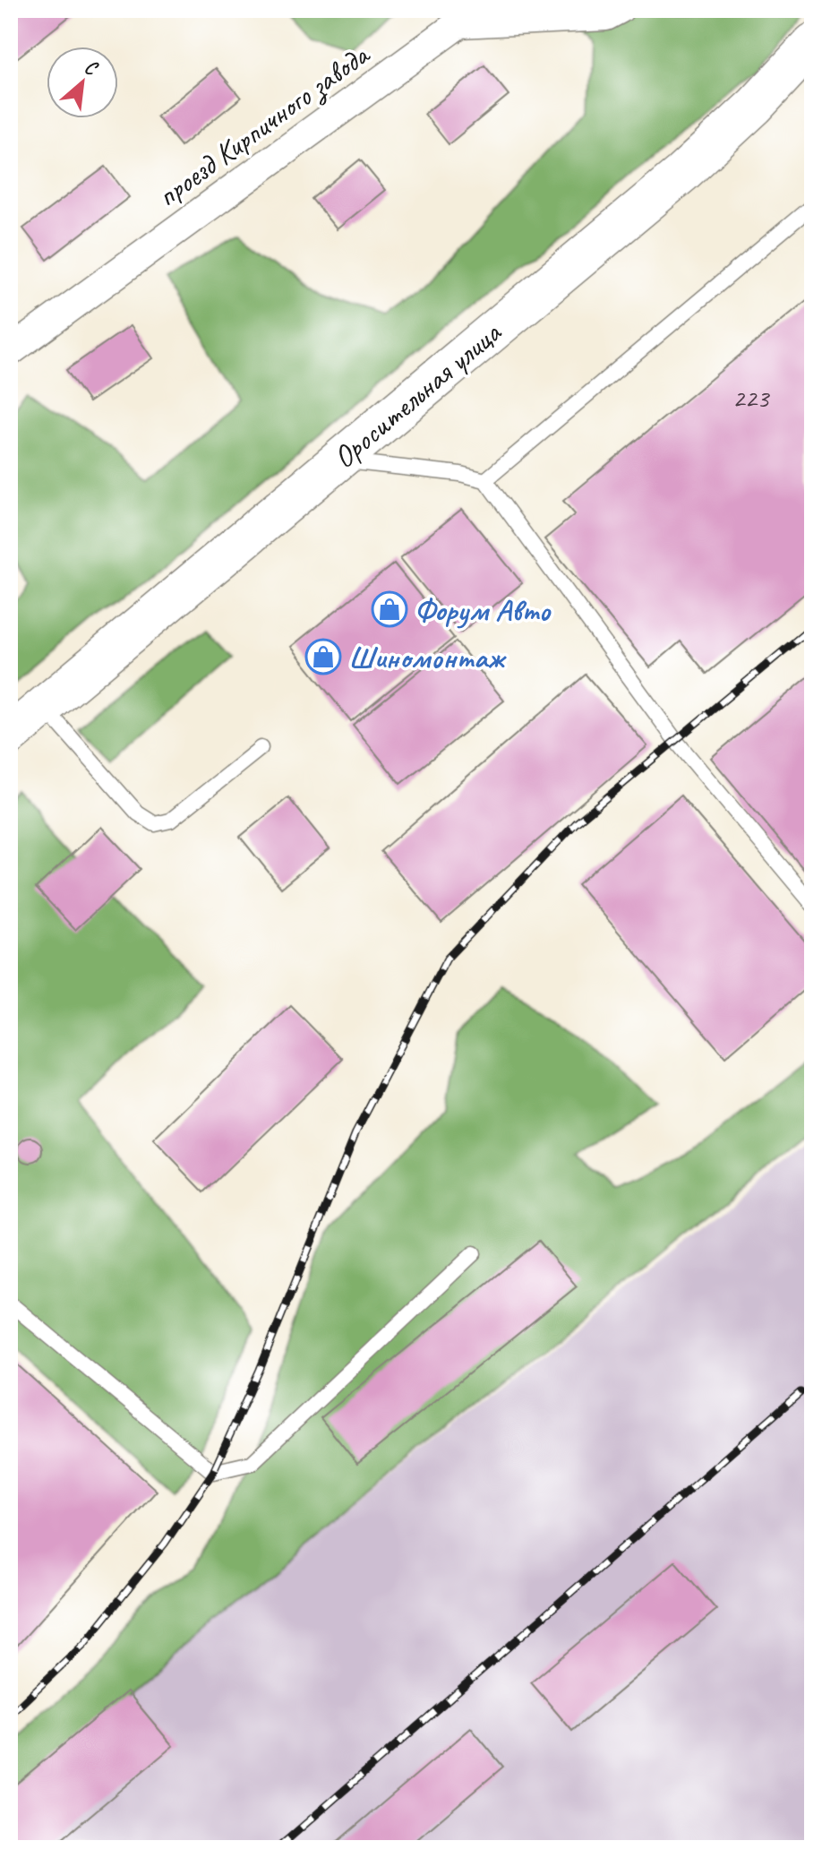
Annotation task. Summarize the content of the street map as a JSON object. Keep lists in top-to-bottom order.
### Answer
{
  "streets": {
    "main road": ["Оросительная улица"],
    "street": ["проезд Кирпичного завода"]
  },
  "places": {
    "shop": ["Форум Авто", "Шиномонтаж"]
  },
  "house_numbers": ["223"],
  "north": "top right"
}
